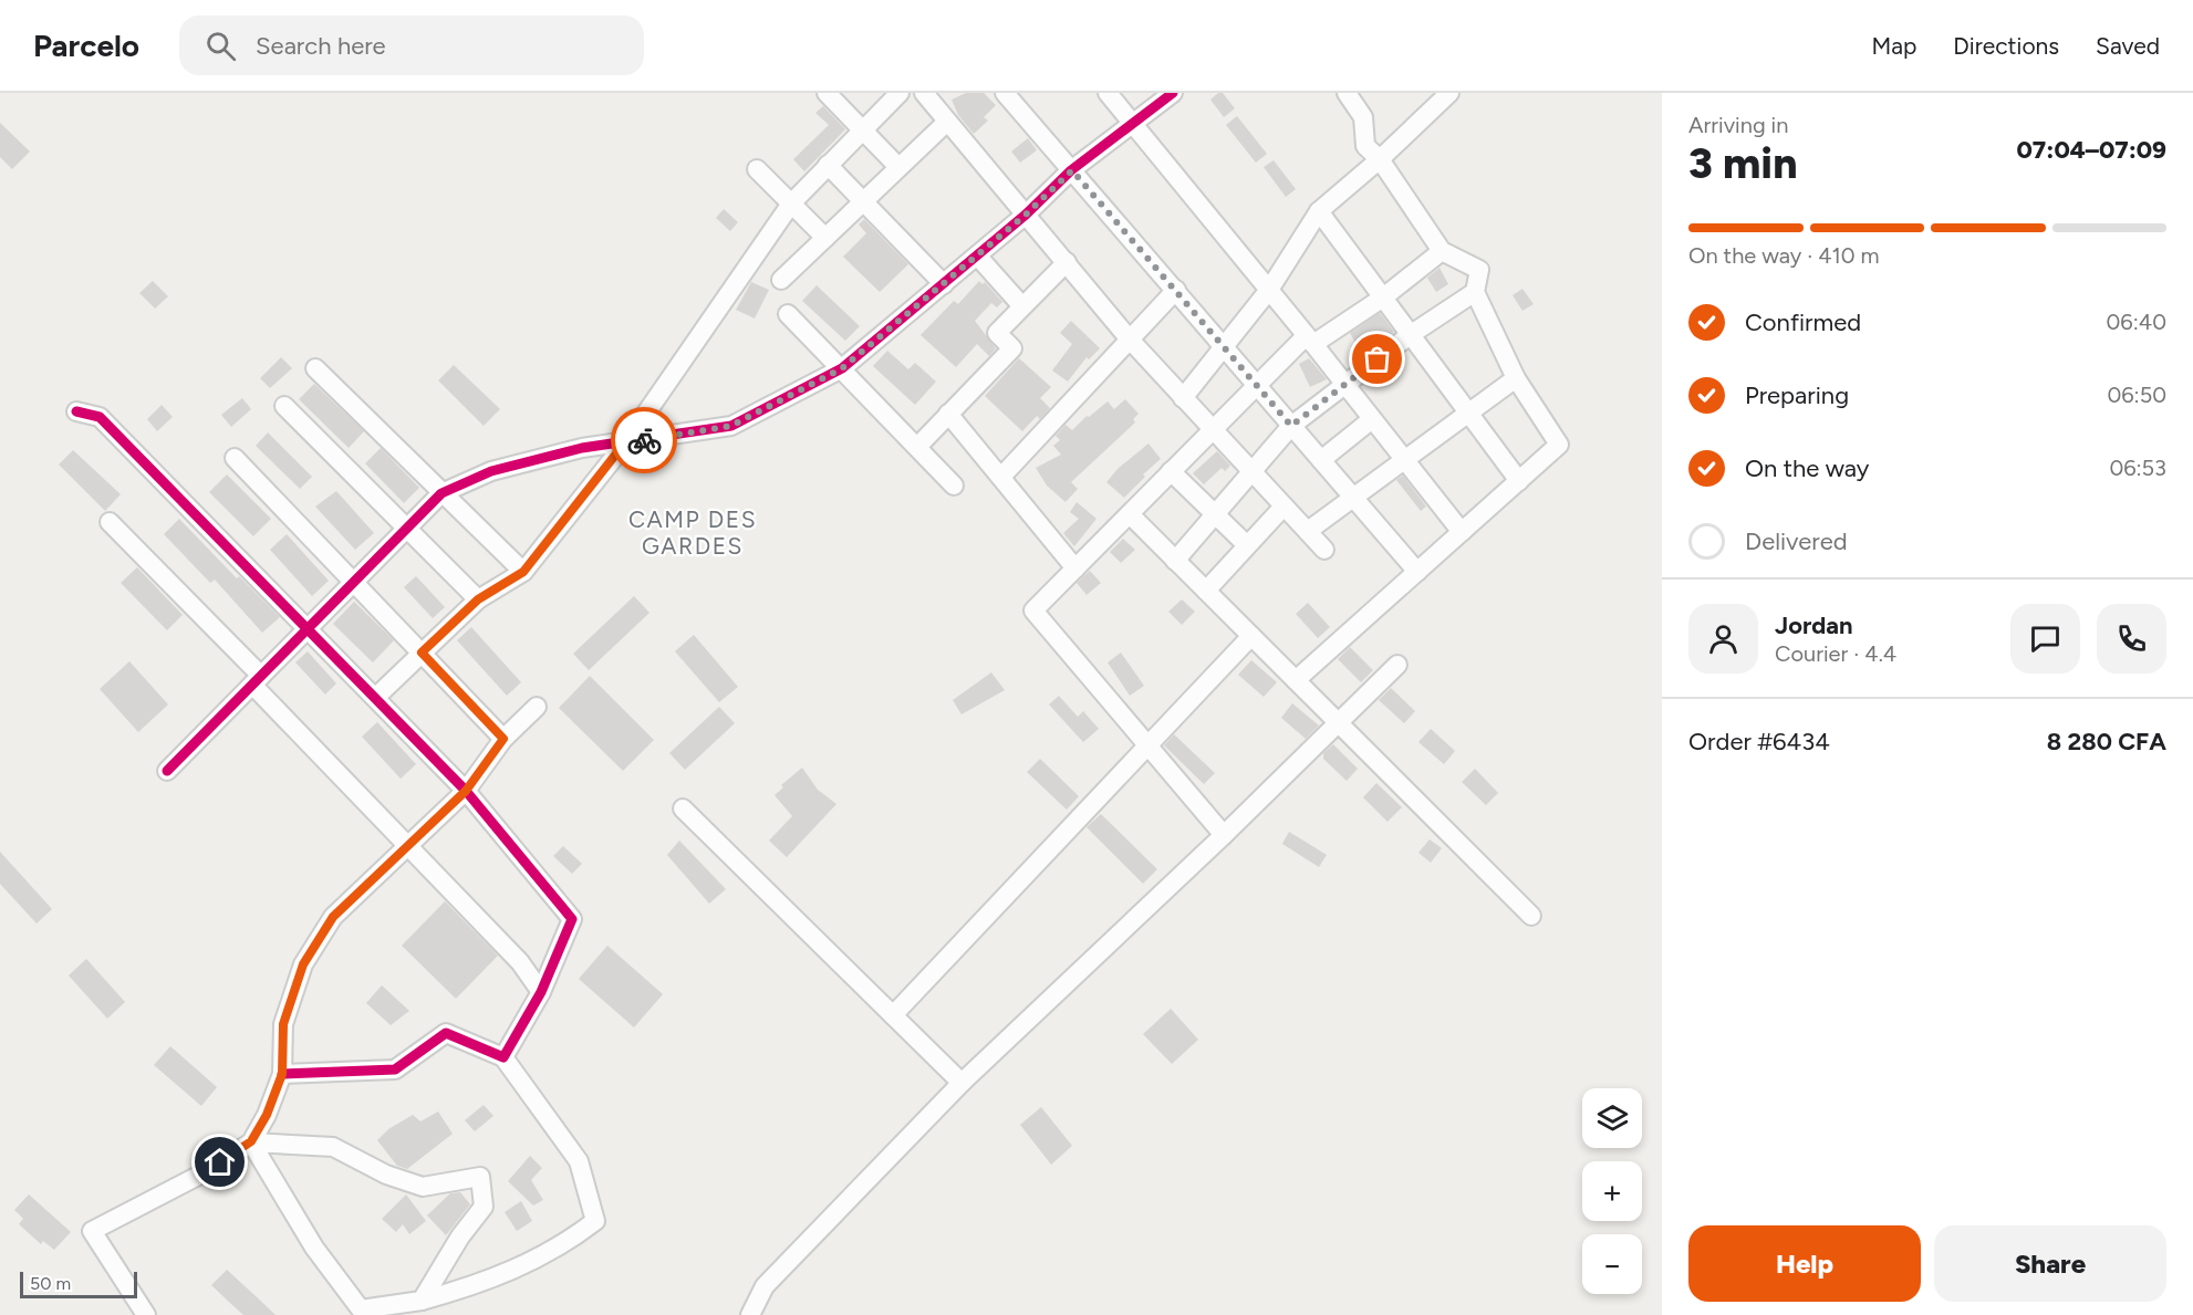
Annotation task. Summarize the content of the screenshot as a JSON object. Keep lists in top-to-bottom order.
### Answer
{
  "districts": ["CAMP DES GARDES"],
  "scale_bar": "50 m",
  "page": {
    "header": "Parcelo",
    "search": "Search here",
    "nav": ["Map", "Directions", "Saved"],
    "heading": ["3 min", "Arriving in", "07:04–07:09"],
    "panel": [
      "Jordan",
      "Courier · 4.4",
      "Order #6434",
      "8 280 CFA"
    ],
    "bar": "On the way · 410 m",
    "list": [
      ["Confirmed", "06:40"],
      ["Preparing", "06:50"],
      ["On the way", "06:53"],
      "Delivered"
    ],
    "map_buttons": ["+", "−"],
    "buttons": ["Help", "Share"],
    "scale": "50 m"
  }
}
